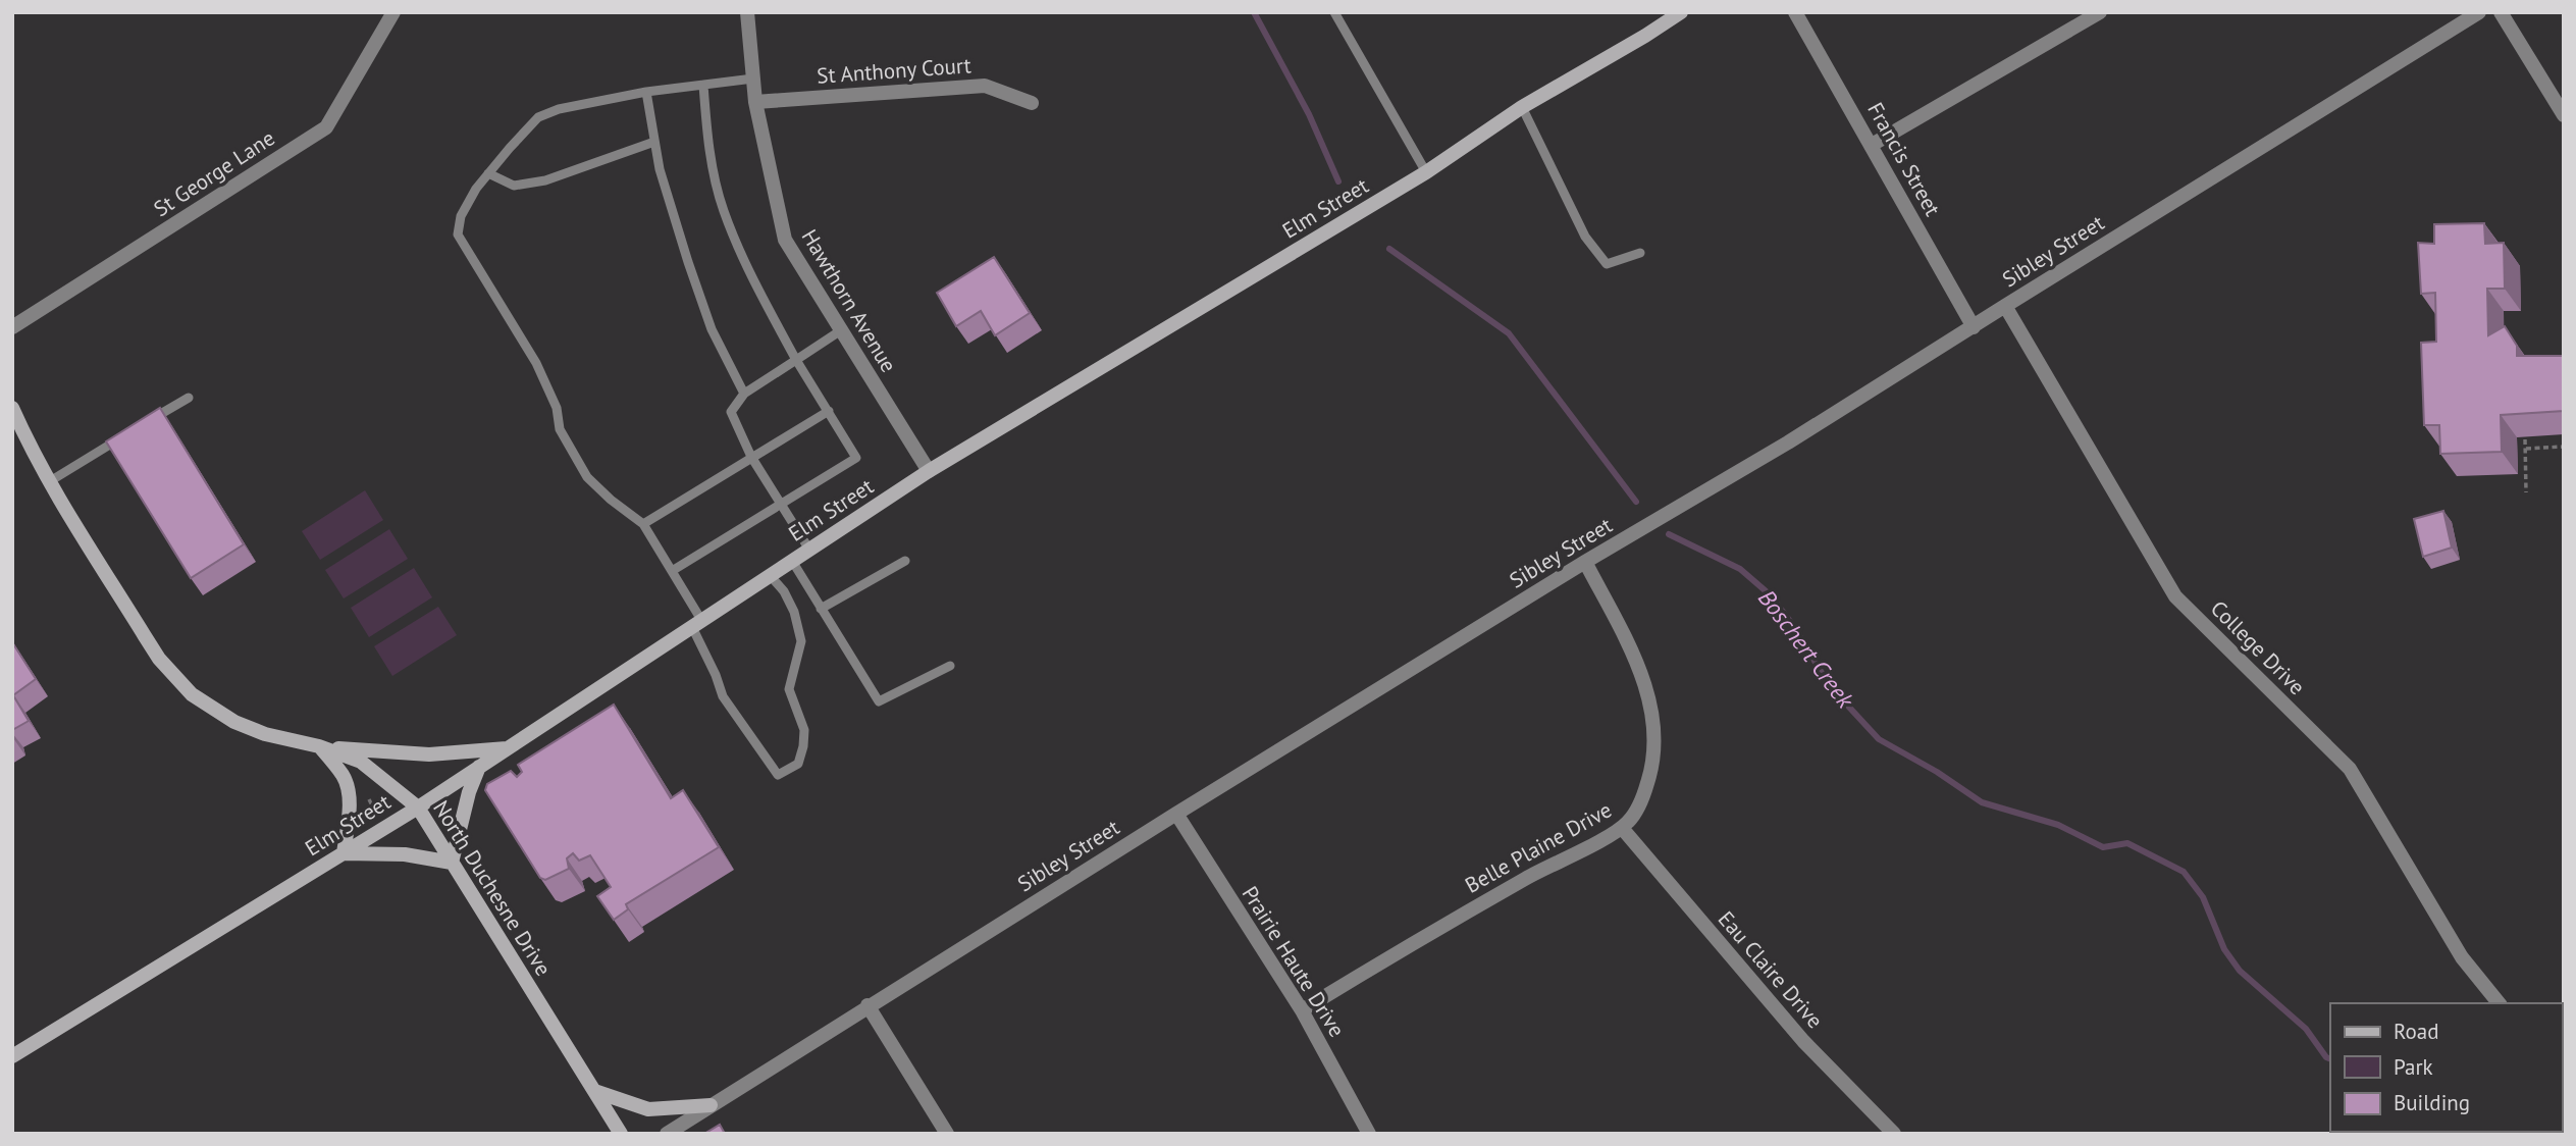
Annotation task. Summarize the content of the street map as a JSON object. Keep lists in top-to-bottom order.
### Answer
{
  "streets": {
    "main road": ["Elm Street", "North Duchesne Drive"],
    "street": [
      "St Anthony Court",
      "Francis Street",
      "St George Lane",
      "Sibley Street",
      "Hawthorn Avenue",
      "College Drive",
      "Belle Plaine Drive",
      "Prairie Haute Drive",
      "Eau Claire Drive"
    ]
  },
  "crossings": [
    ["St Anthony Court", "Hawthorn Avenue"],
    ["Francis Street", "Sibley Street"],
    ["Elm Street", "Hawthorn Avenue"],
    ["Elm Street", "North Duchesne Drive"],
    ["Sibley Street", "College Drive"],
    ["Sibley Street", "Belle Plaine Drive"],
    ["Sibley Street", "Prairie Haute Drive"],
    ["Belle Plaine Drive", "Prairie Haute Drive"],
    ["Belle Plaine Drive", "Eau Claire Drive"]
  ],
  "water": ["Boschert Creek"],
  "legend": ["Road", "Park", "Building"]
}
